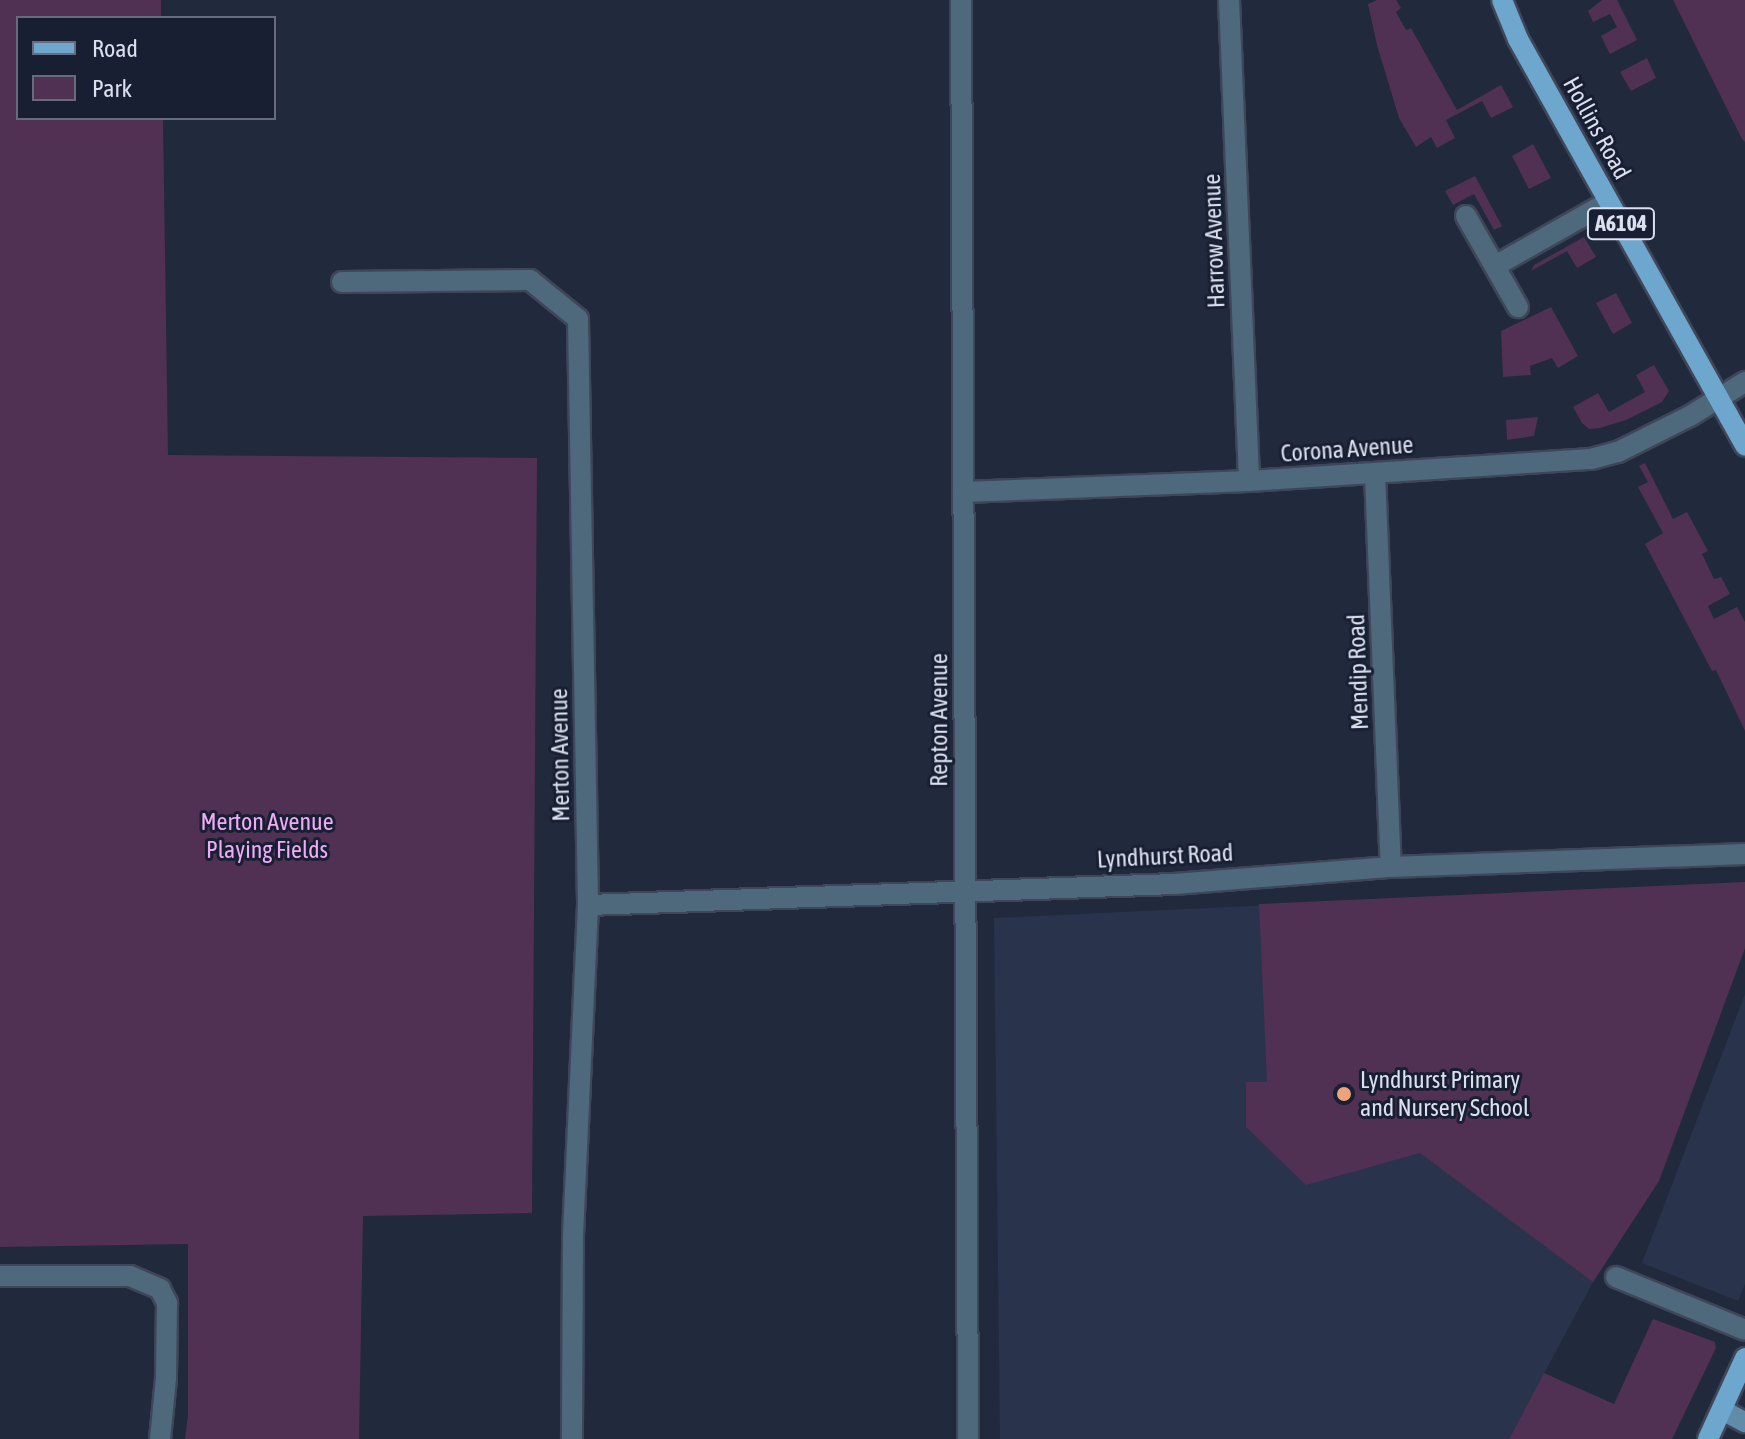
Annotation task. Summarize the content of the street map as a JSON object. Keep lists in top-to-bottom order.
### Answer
{
  "streets": {
    "main road": ["Hollins Road", "A6104"],
    "street": [
      "Harrow Avenue",
      "Corona Avenue",
      "Mendip Road",
      "Repton Avenue",
      "Merton Avenue",
      "Lyndhurst Road"
    ]
  },
  "crossings": [
    ["Hollins Road", "Corona Avenue"],
    ["Harrow Avenue", "Corona Avenue"],
    ["Corona Avenue", "Mendip Road"],
    ["Corona Avenue", "Repton Avenue"],
    ["Mendip Road", "Lyndhurst Road"],
    ["Repton Avenue", "Lyndhurst Road"],
    ["Merton Avenue", "Lyndhurst Road"]
  ],
  "parks": ["Merton Avenue Playing Fields"],
  "places": ["Lyndhurst Primary and Nursery School"],
  "legend": ["Road", "Park"]
}
